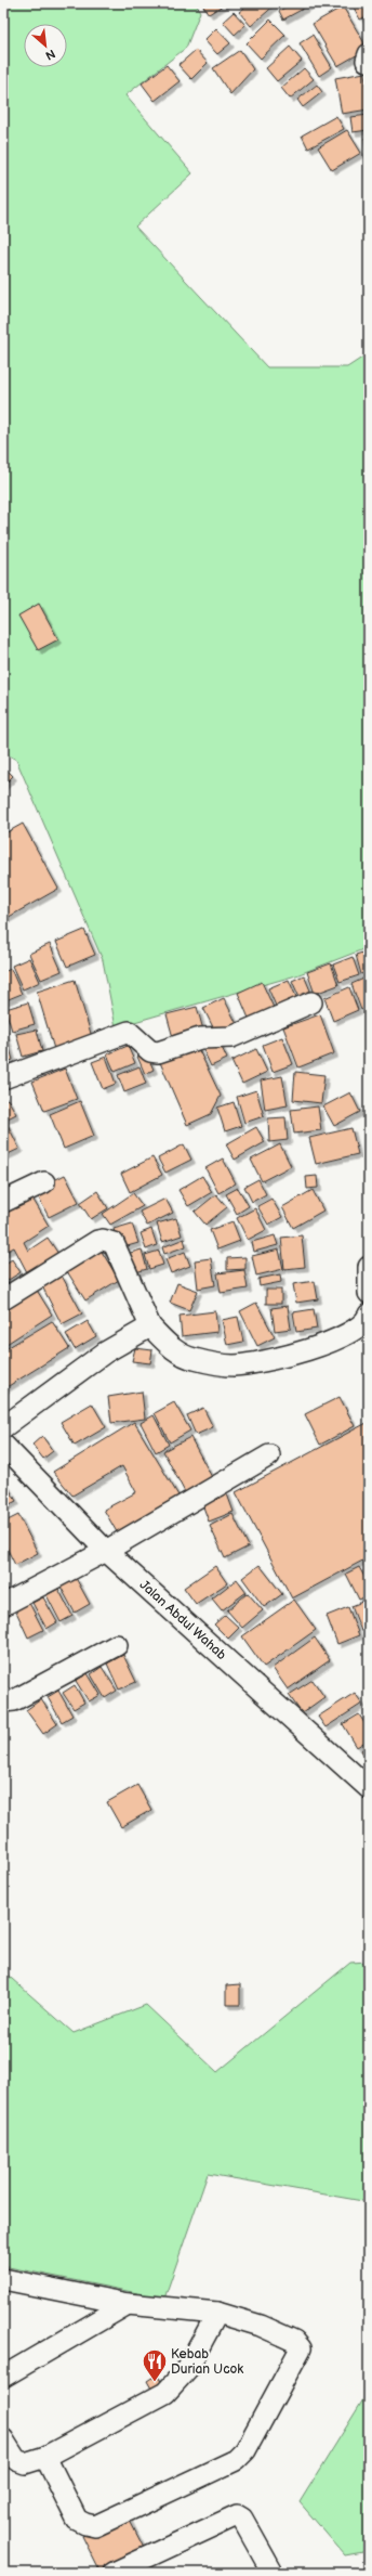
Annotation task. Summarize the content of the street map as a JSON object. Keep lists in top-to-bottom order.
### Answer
{
  "streets": {
    "street": ["Jalan Abdul Wahab"]
  },
  "places": {
    "restaurant": ["Kebab Durian Ucok"]
  },
  "north": "bottom right"
}
